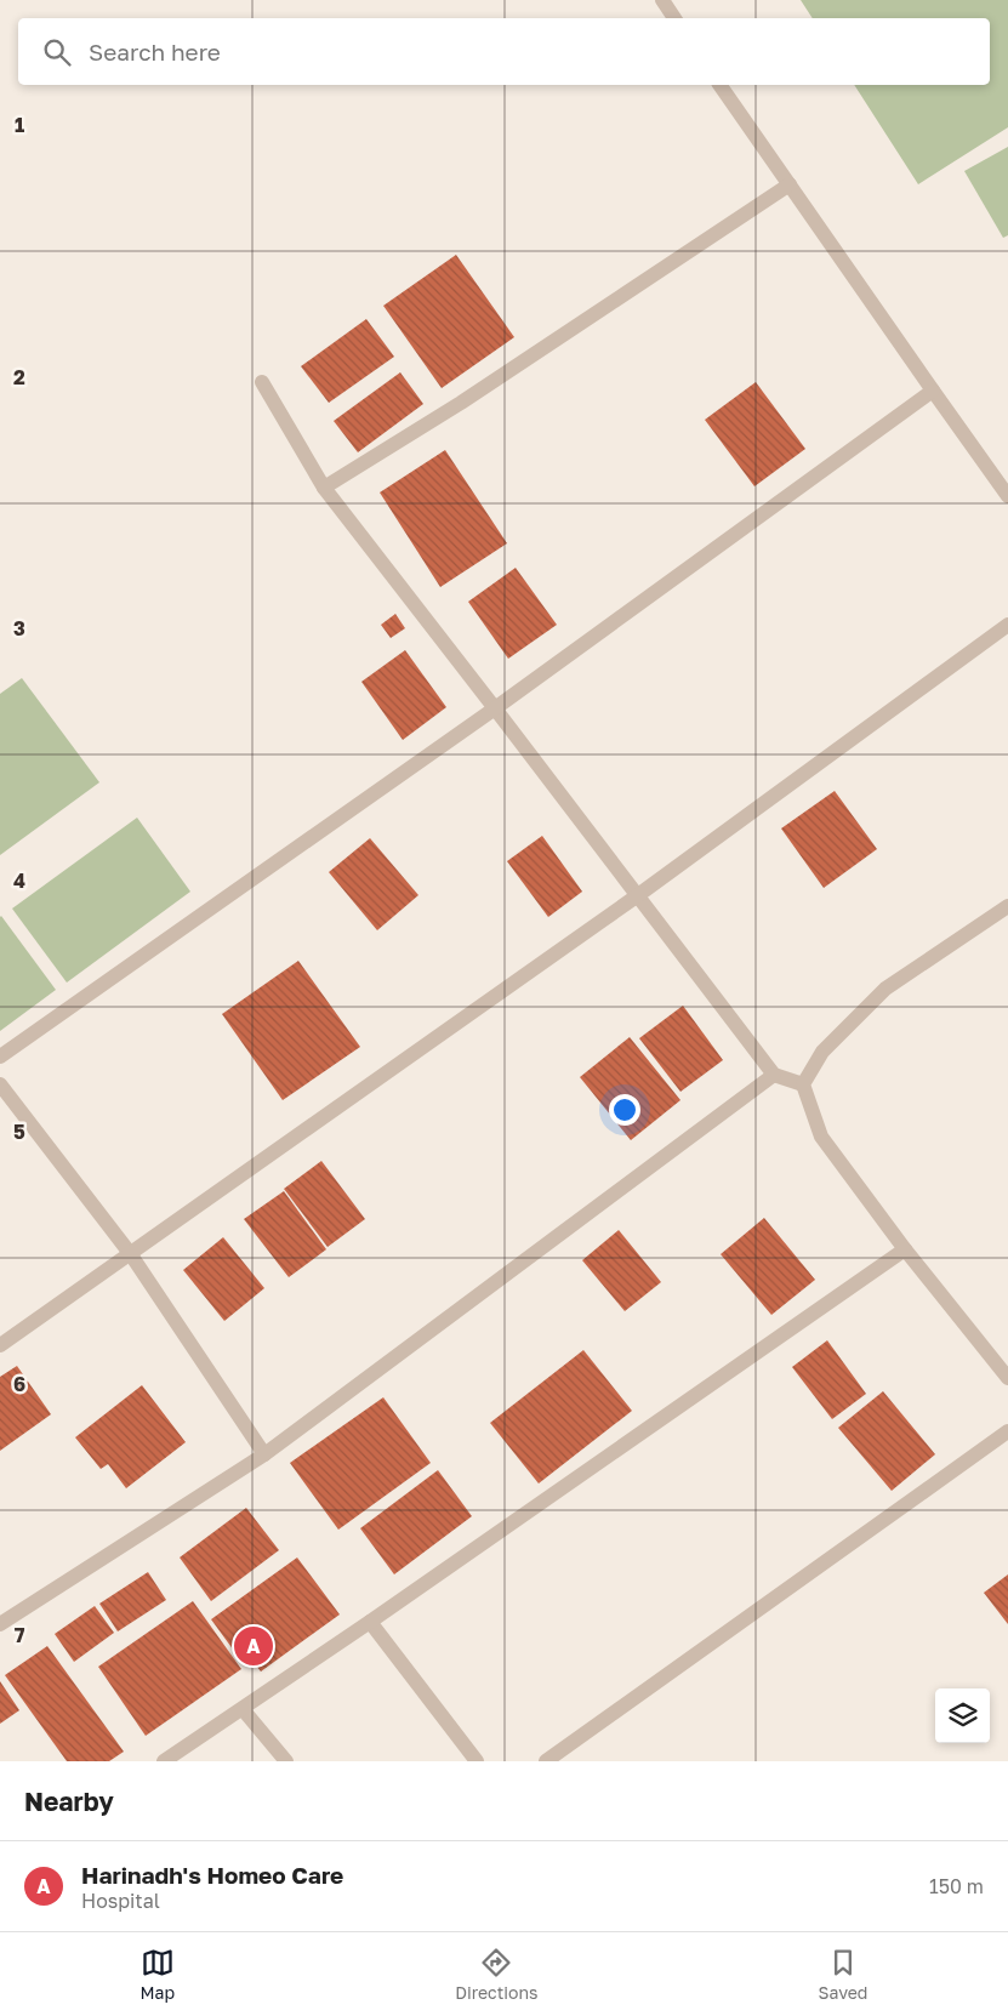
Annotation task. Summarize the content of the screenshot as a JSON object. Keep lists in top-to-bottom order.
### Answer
{
  "page": {
    "search": "Search here",
    "pins": "A",
    "heading": "Nearby",
    "list": [
      {
        "mark": "A",
        "name": "Harinadh's Homeo Care",
        "note": "Hospital",
        "value": "150 m"
      }
    ],
    "nav": ["Map", "Directions", "Saved"]
  },
  "grid": {
    "rows": [
      "1",
      "2",
      "3",
      "4",
      "5",
      "6",
      "7"
    ]
  }
}
